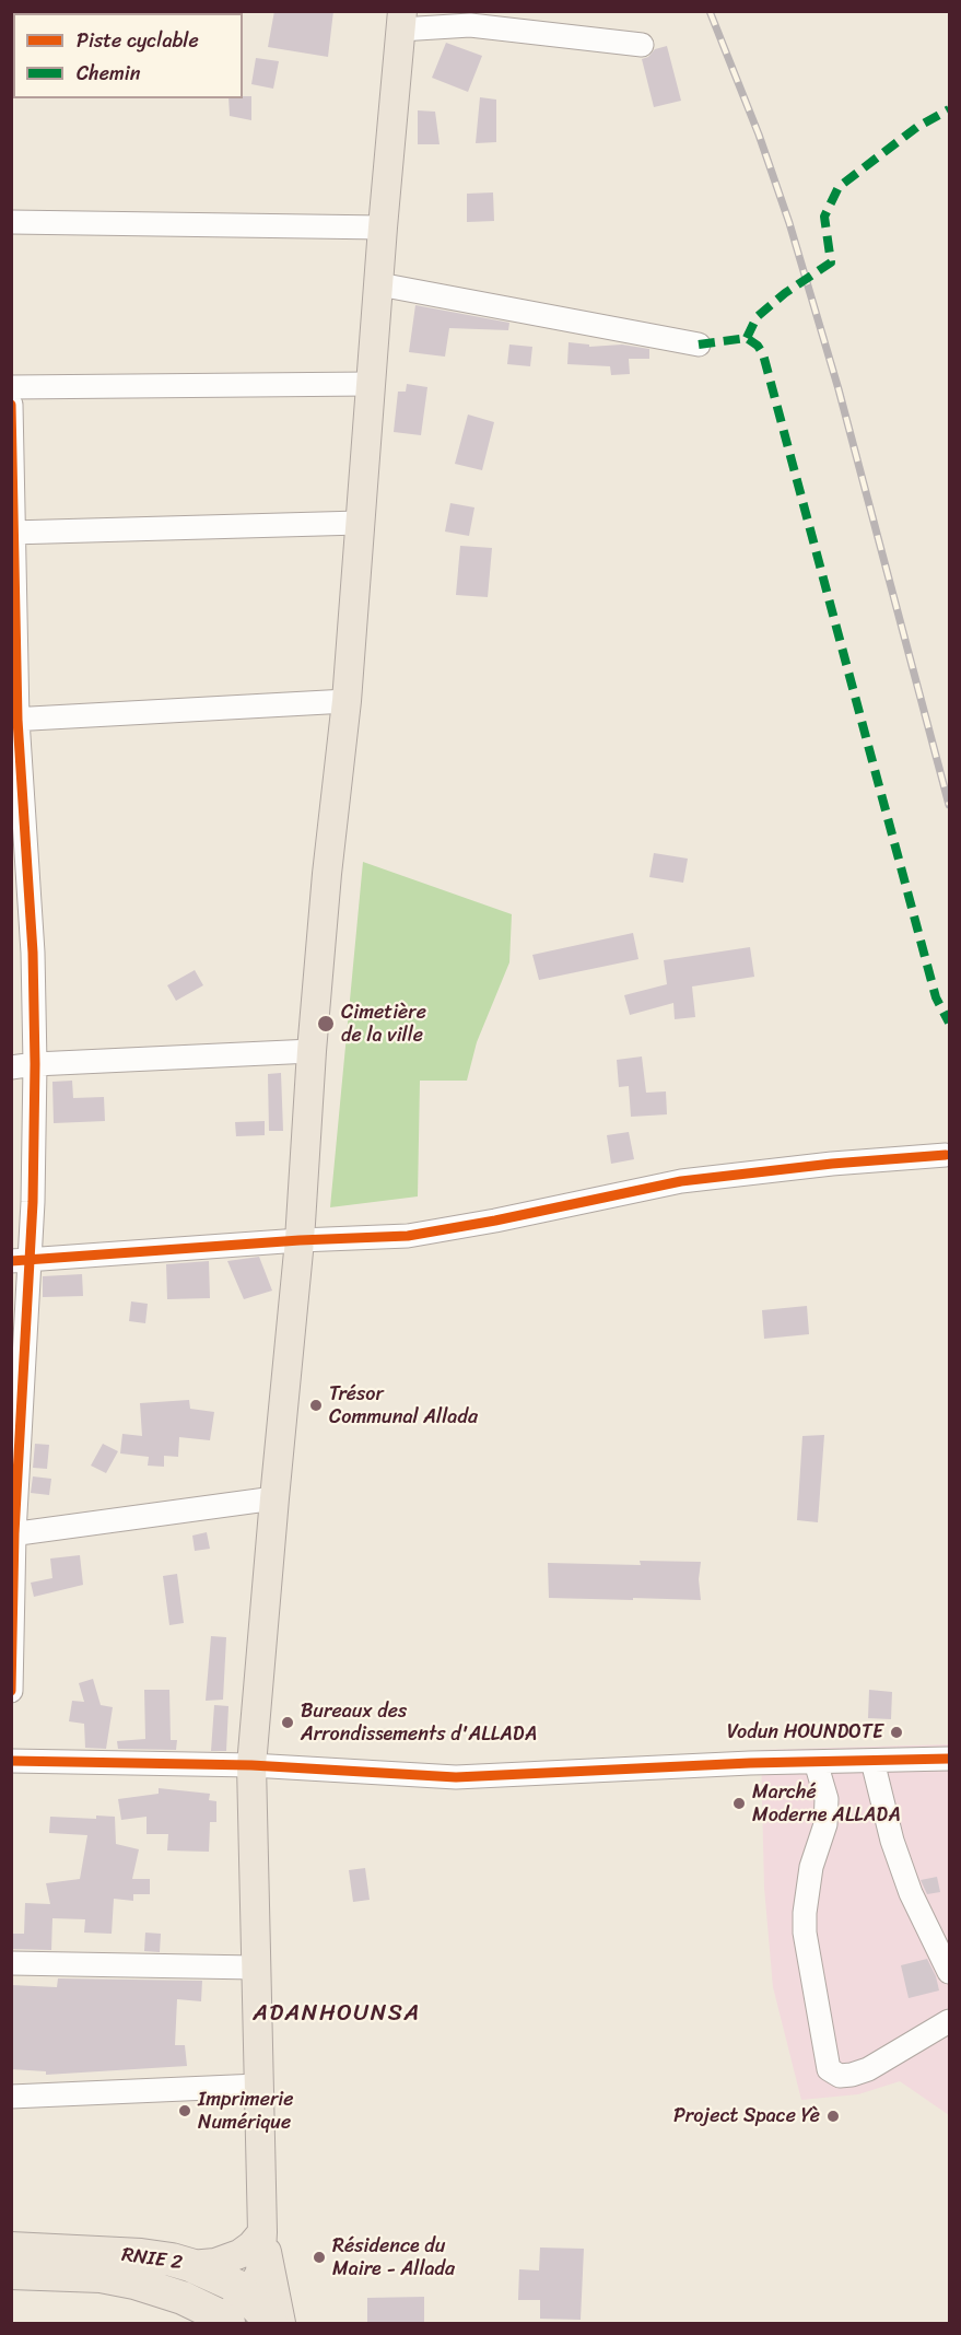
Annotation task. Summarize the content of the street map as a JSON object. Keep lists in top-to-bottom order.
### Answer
{
  "streets": {
    "highway": ["RNIE 2"]
  },
  "districts": ["ADANHOUNSA"],
  "places": [
    "Cimetière de la ville",
    "Trésor Communal Allada",
    "Bureaux des Arrondissements d'ALLADA",
    "Vodun HOUNDOTE",
    "Marché Moderne ALLADA",
    "Imprimerie Numérique",
    "Project Space Yè",
    "Résidence du Maire - Allada"
  ],
  "legend": ["Piste cyclable", "Chemin"]
}
